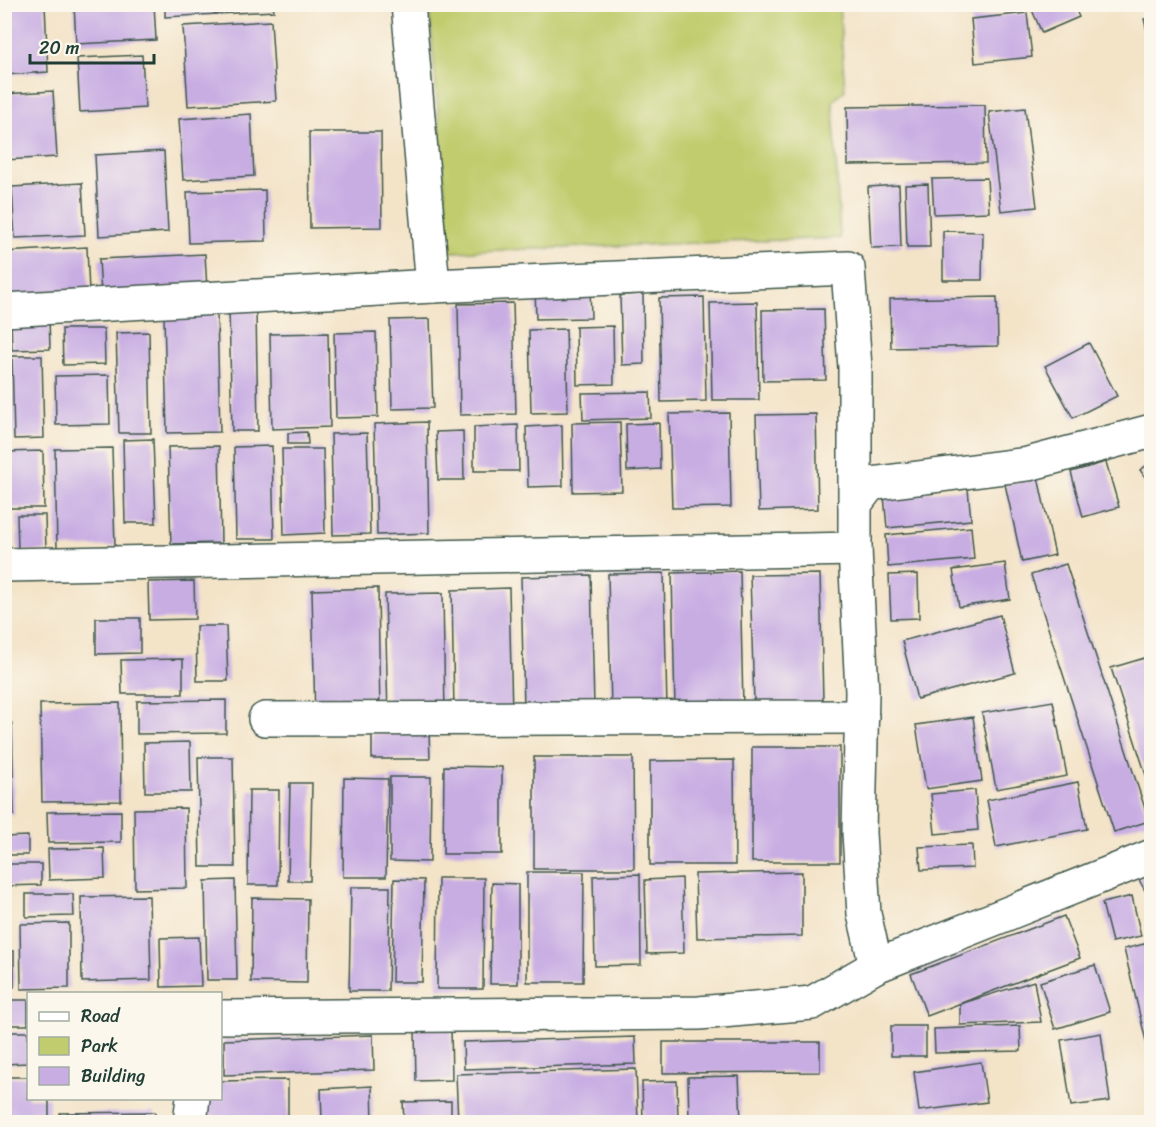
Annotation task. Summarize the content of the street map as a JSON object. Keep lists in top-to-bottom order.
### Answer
{
  "legend": ["Road", "Park", "Building"],
  "scale_bar": "20 m"
}
